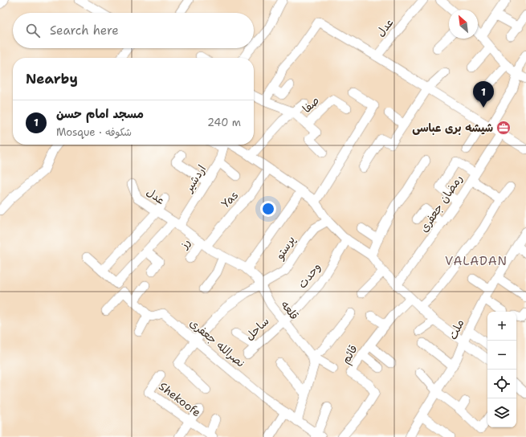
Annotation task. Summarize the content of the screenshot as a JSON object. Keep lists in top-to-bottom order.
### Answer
{
  "streets": {
    "street": [
      "عدل",
      "صفا",
      "اردشیر",
      "Yas",
      "رمضان جعفری",
      "رز",
      "پرستو",
      "وحدت",
      "قلعه",
      "ساحل",
      "ملت",
      "نصرالله جعفری",
      "قائم",
      "Shekoofe"
    ]
  },
  "crossings": [
    ["عدل", "اردشیر"],
    ["عدل", "قلعه"],
    ["اردشیر", "قلعه"],
    ["Yas", "رز"],
    ["Yas", "قلعه"],
    ["رز", "قلعه"],
    ["پرستو", "قلعه"],
    ["پرستو", "نصرالله جعفری"],
    ["وحدت", "قلعه"],
    ["وحدت", "ساحل"],
    ["قلعه", "ساحل"]
  ],
  "districts": ["VALADAN"],
  "places": {
    "office": ["شیشه بری عباسی"]
  },
  "north": "top left",
  "page": {
    "search": "Search here",
    "heading": "Nearby",
    "pins": "1",
    "list": [
      {
        "mark": "1",
        "name": "مسجد امام حسن",
        "note": "Mosque · شکوفه",
        "value": "240 m"
      }
    ],
    "map_buttons": ["+", "−"]
  }
}
